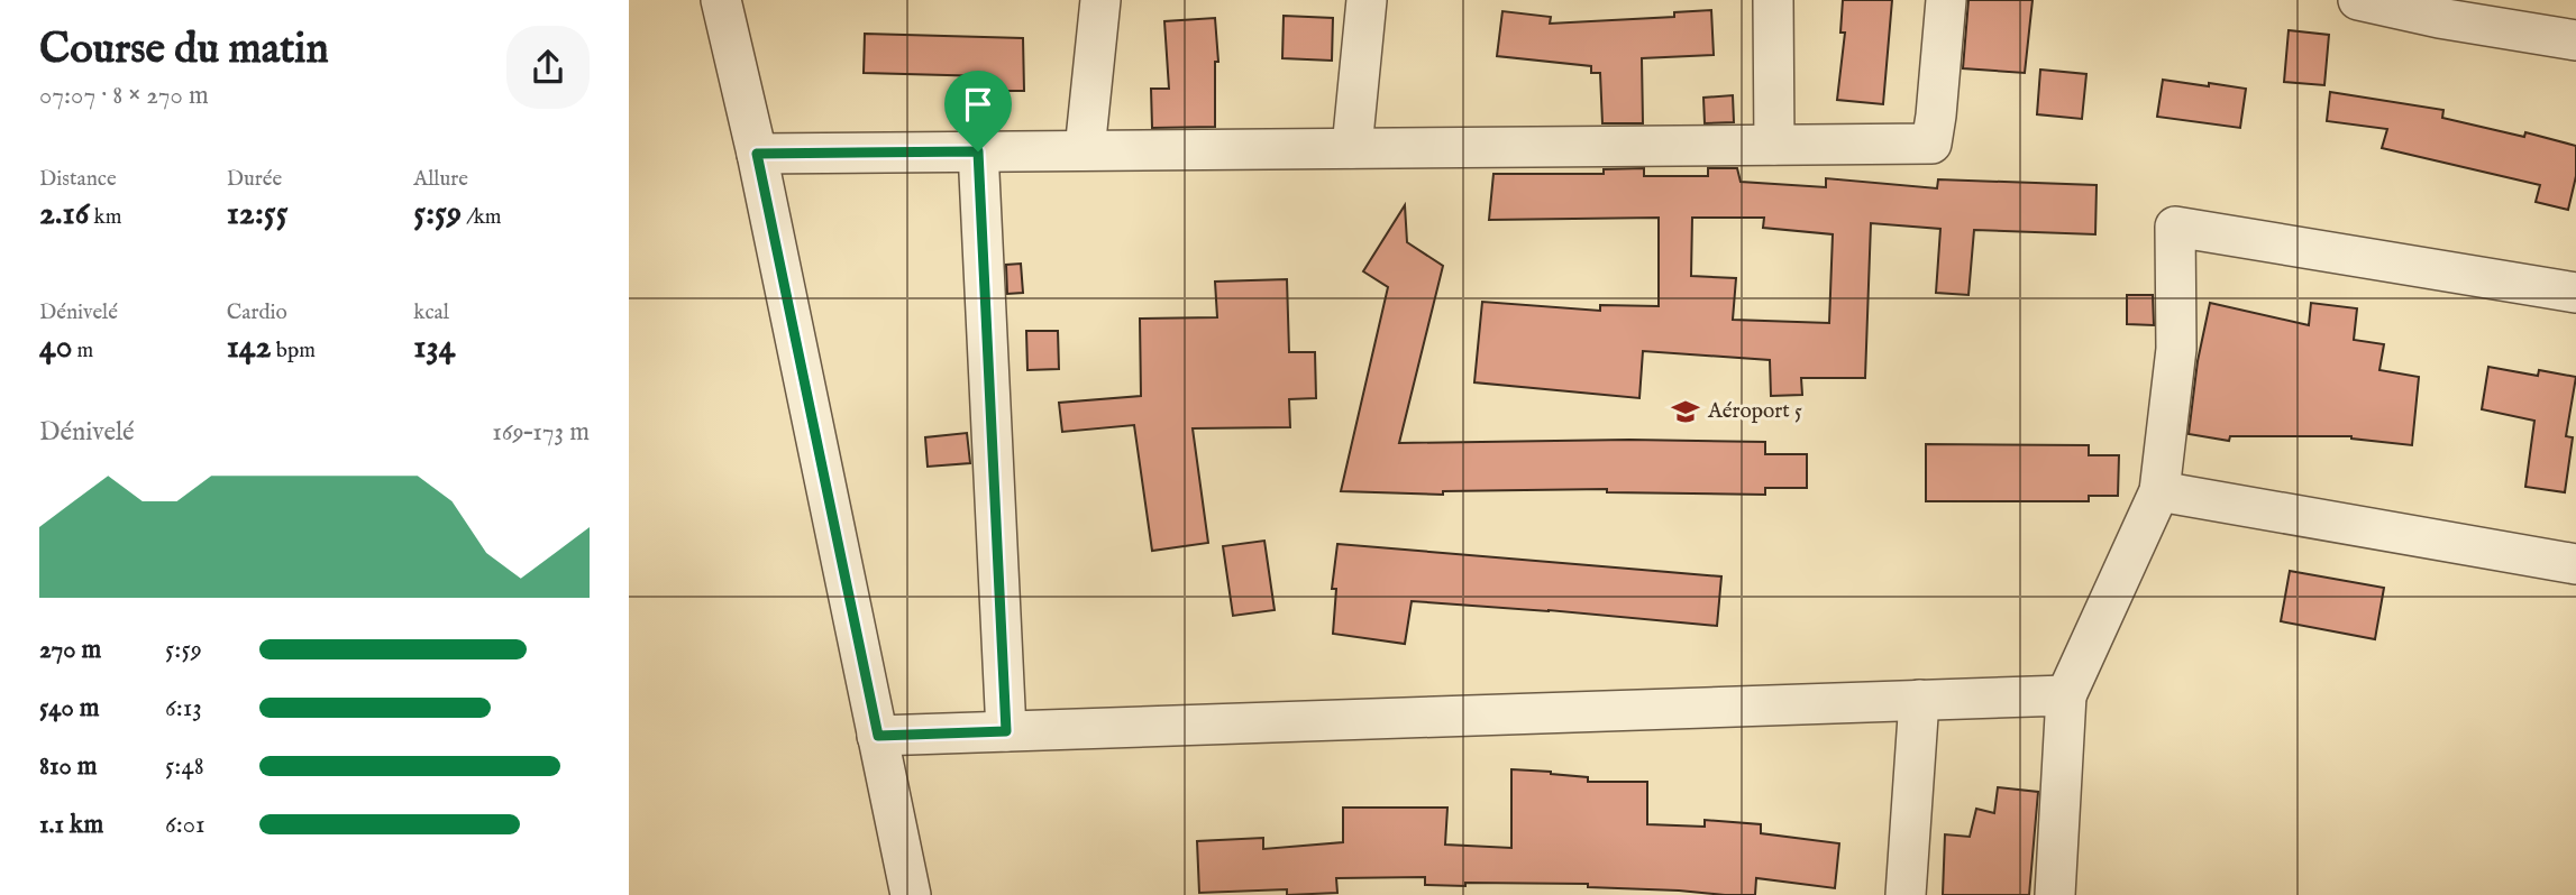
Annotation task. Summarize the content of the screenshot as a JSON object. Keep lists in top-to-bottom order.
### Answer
{
  "places": {
    "school or university": ["Aéroport 5"]
  },
  "page": {
    "heading": ["Course du matin", "07:07 · 8 × 270 m"],
    "stats": [
      ["Distance", "2.16 km"],
      ["Durée", "12:55"],
      ["Allure", "5:59 /km"],
      ["Dénivelé", "40 m"],
      ["Cardio", "142 bpm"],
      ["kcal", "134"]
    ],
    "chart": ["Dénivelé", "169–173 m"],
    "list": [
      {
        "name": "270 m",
        "note": "5:59"
      },
      {
        "name": "540 m",
        "note": "6:13"
      },
      {
        "name": "810 m",
        "note": "5:48"
      },
      {
        "name": "1.1 km",
        "note": "6:01"
      }
    ]
  }
}
